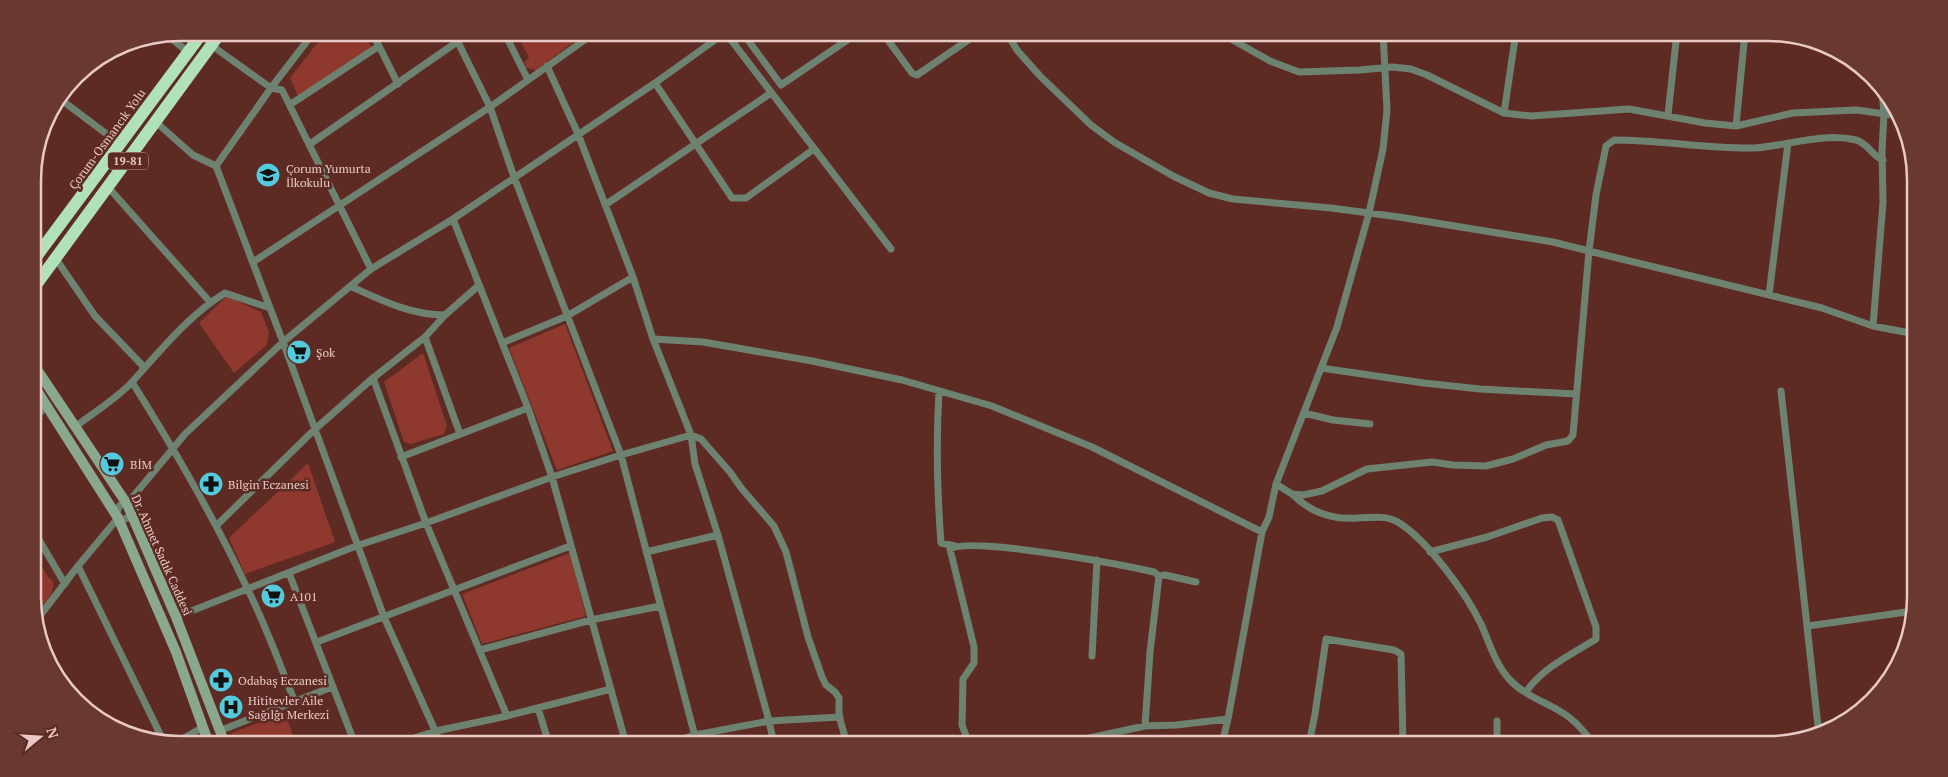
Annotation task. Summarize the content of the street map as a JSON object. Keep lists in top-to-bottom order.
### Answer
{
  "streets": {
    "highway": ["Çorum-Osmancık Yolu", "19-81"],
    "street": ["Dr. Ahmet Sadık Caddesi"]
  },
  "places": {
    "school or university": ["Çorum Yumurta İlkokulu"],
    "supermarket": ["Şok", "BİM", "A101"],
    "pharmacy": ["Bilgin Eczanesi", "Odabaş Eczanesi"],
    "hospital": ["Hititevler Aile Sağılğı Merkezi"]
  },
  "north": "right"
}
